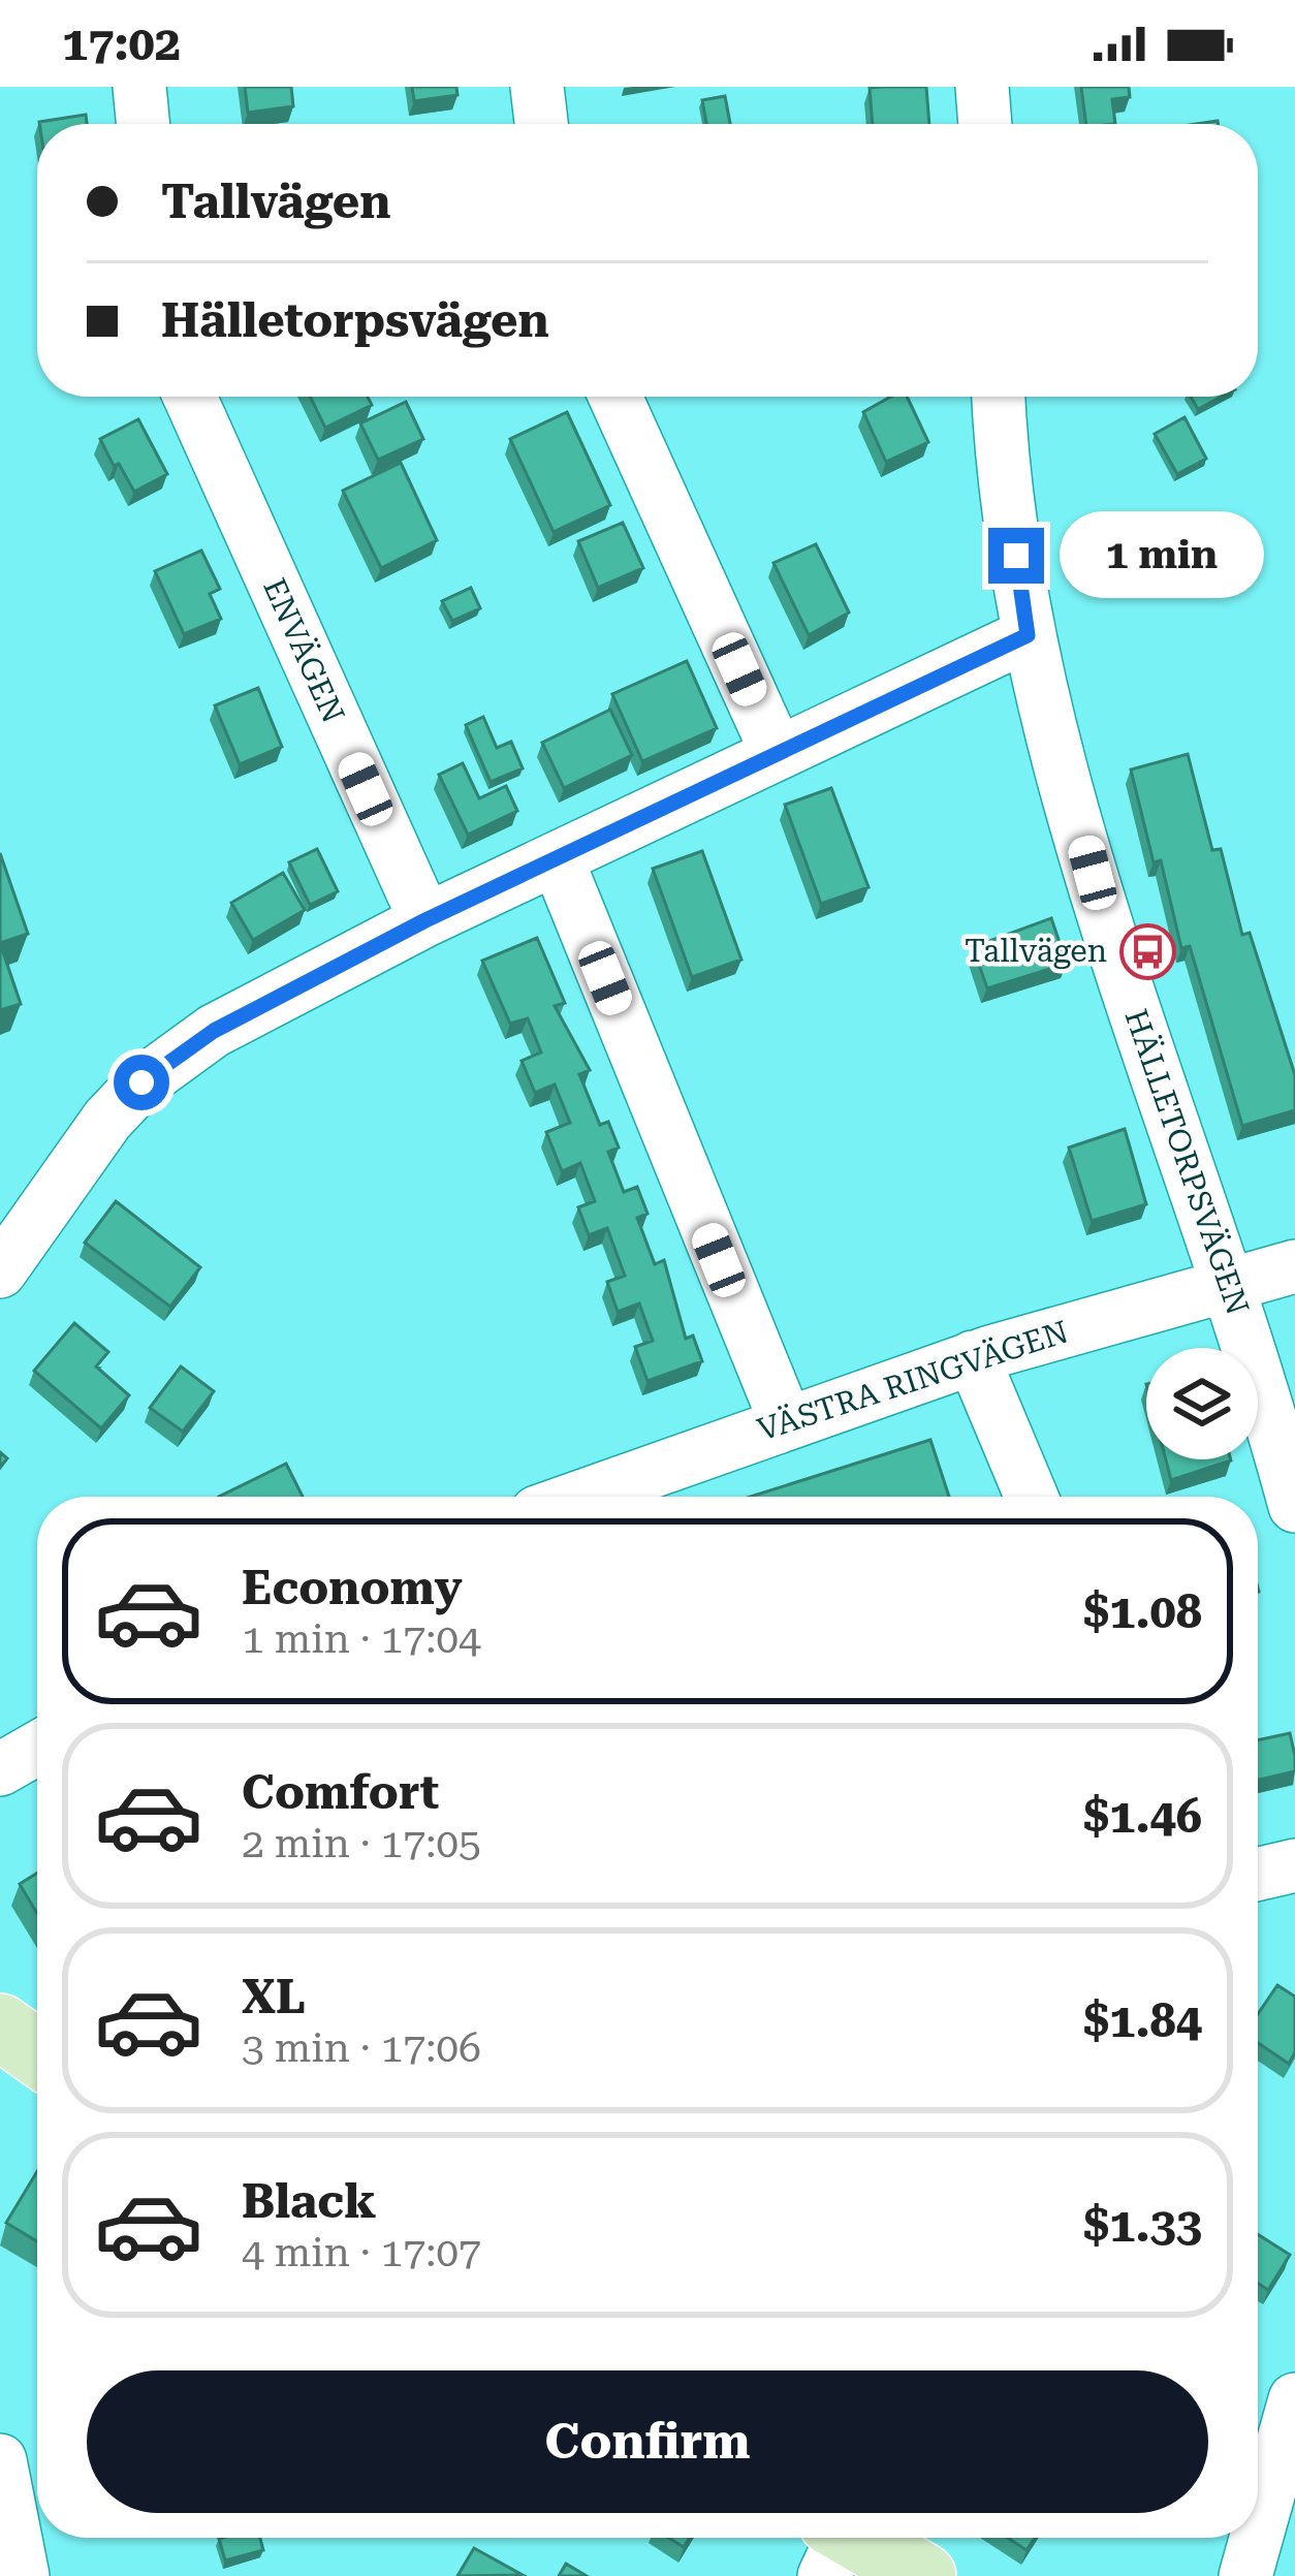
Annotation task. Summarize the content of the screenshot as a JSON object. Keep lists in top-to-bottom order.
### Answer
{
  "streets": {
    "street": ["ENVÄGEN", "HÄLLETORPSVÄGEN", "VÄSTRA RINGVÄGEN"]
  },
  "crossings": [
    ["HÄLLETORPSVÄGEN", "VÄSTRA RINGVÄGEN"]
  ],
  "places": {
    "bus stop": ["Tallvägen"]
  },
  "page": {
    "status": "17:02",
    "banner": ["Tallvägen", "Hälletorpsvägen"],
    "bubble": "1 min",
    "list": [
      {
        "name": "Economy",
        "note": "1 min · 17:04",
        "value": "$1.08"
      },
      {
        "name": "Comfort",
        "note": "2 min · 17:05",
        "value": "$1.46"
      },
      {
        "name": "XL",
        "note": "3 min · 17:06",
        "value": "$1.84"
      },
      {
        "name": "Black",
        "note": "4 min · 17:07",
        "value": "$1.33"
      }
    ],
    "buttons": "Confirm"
  }
}
